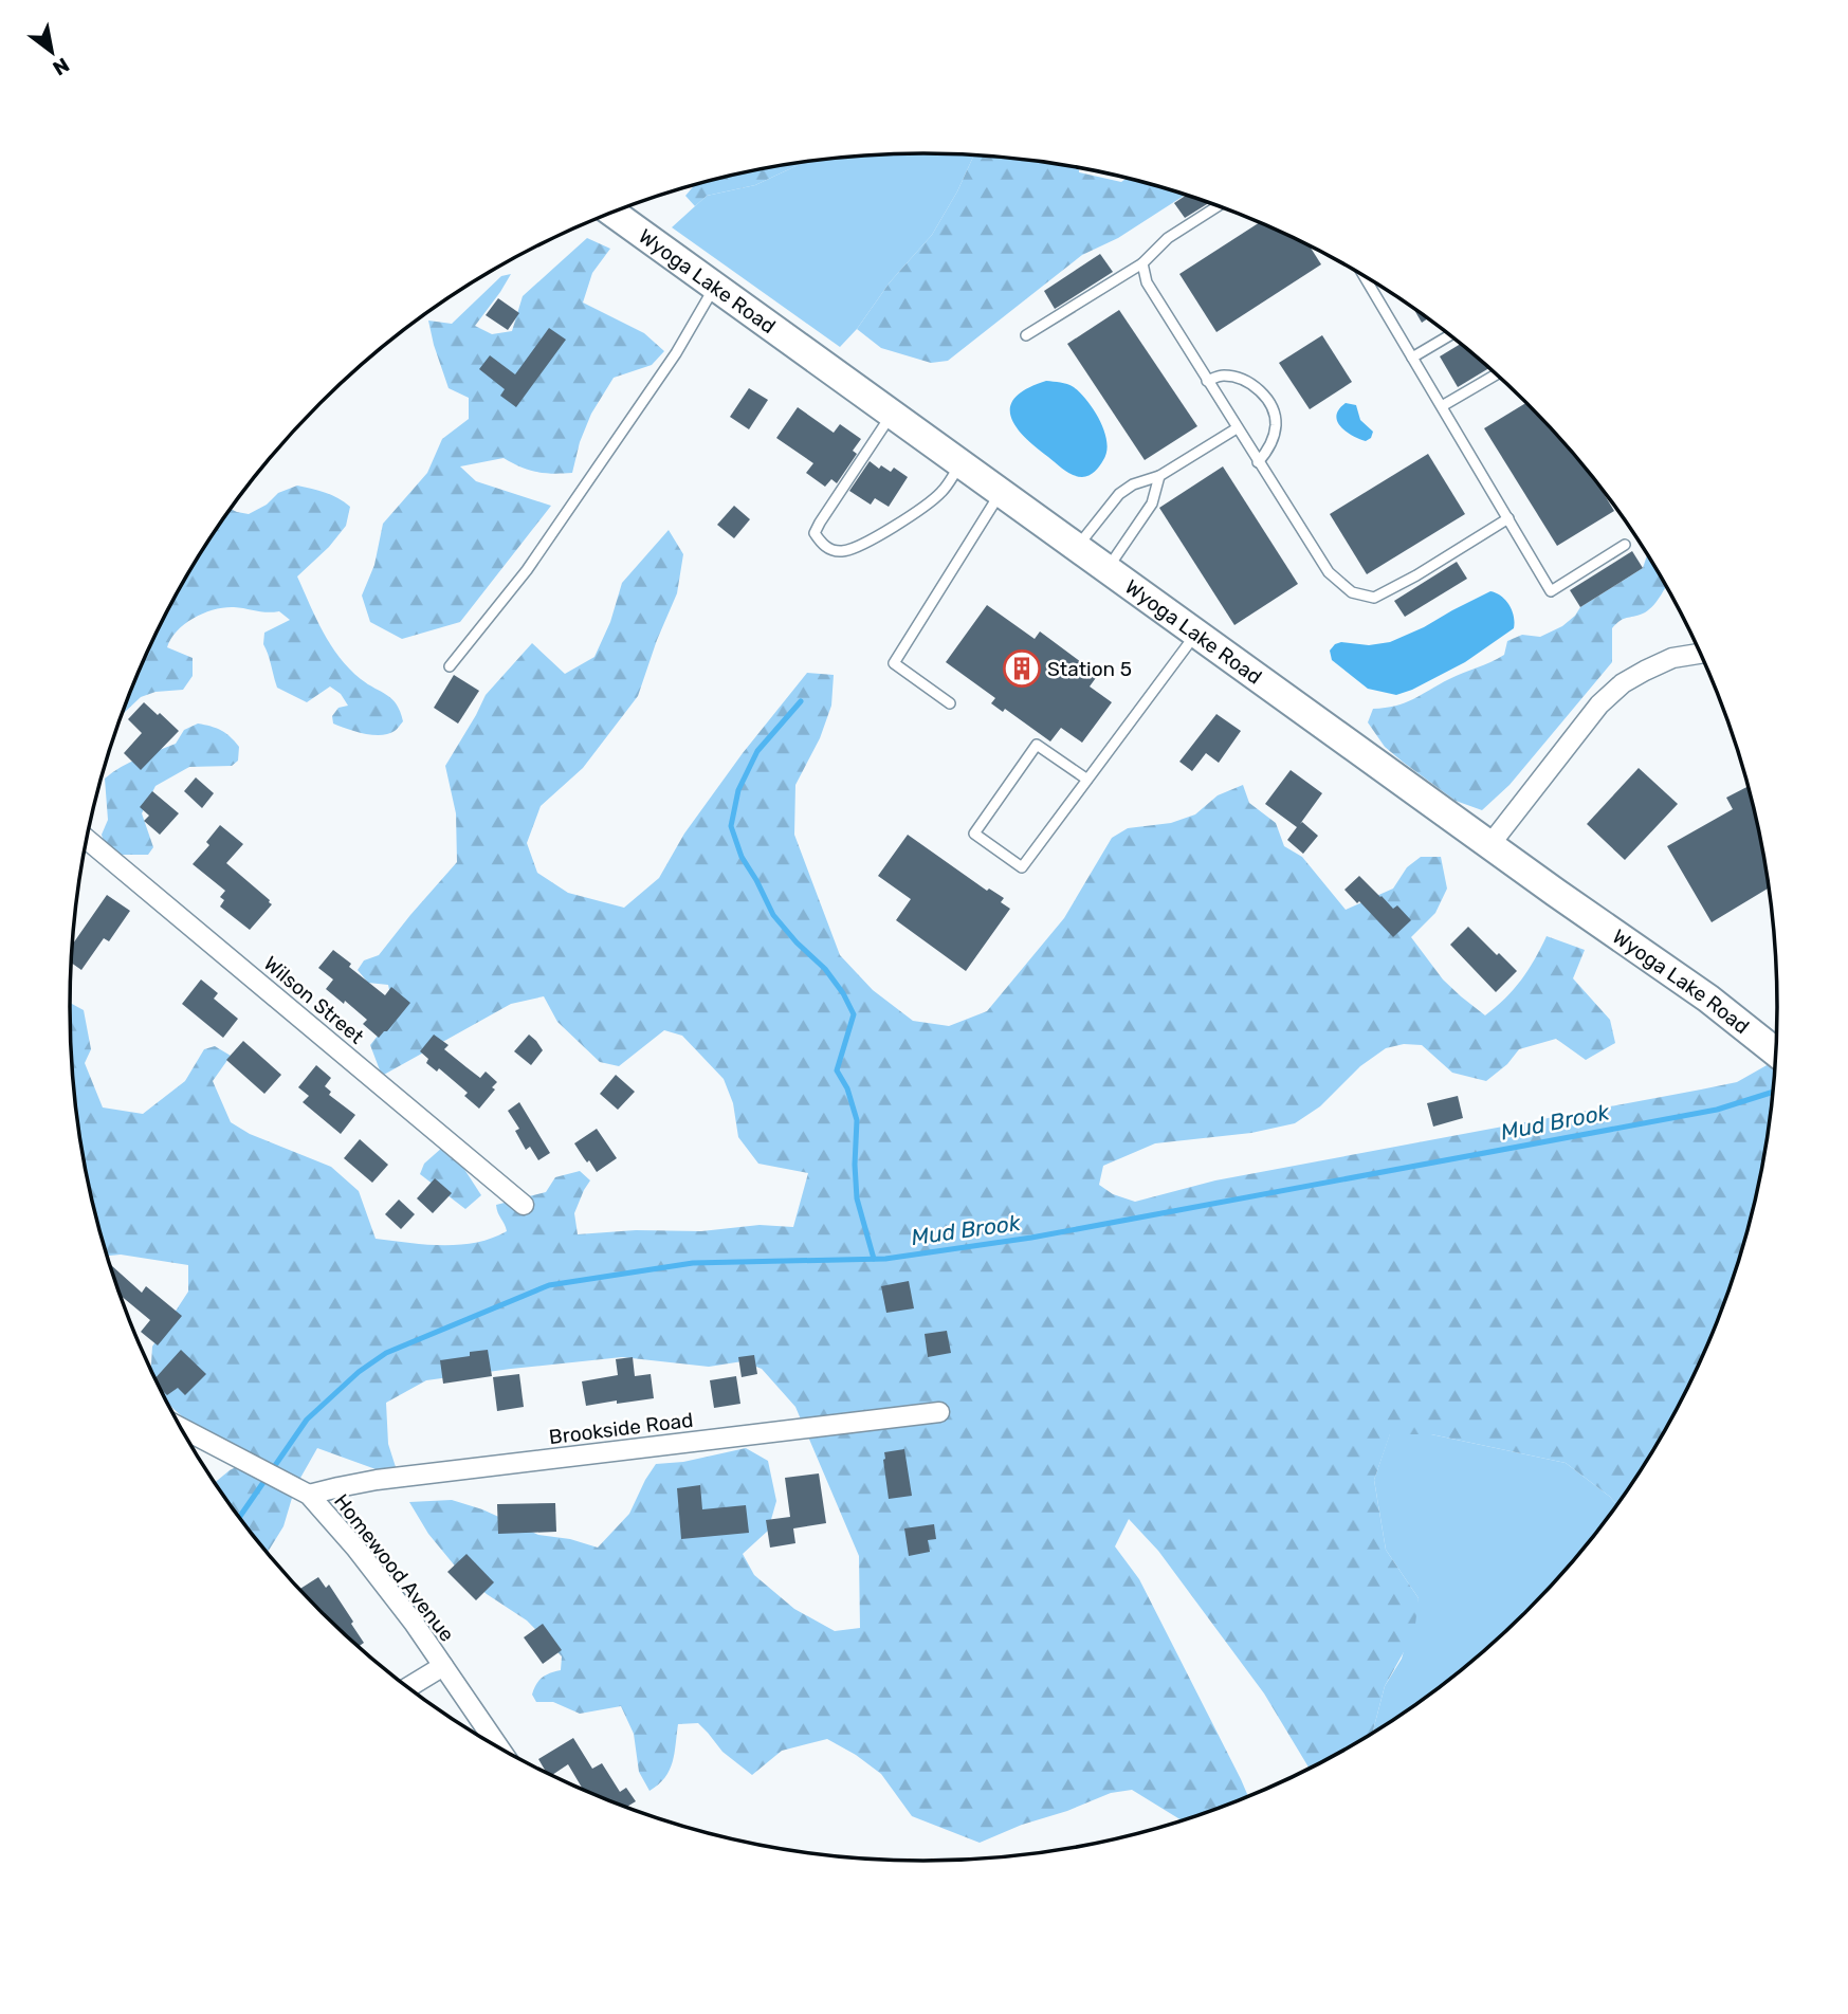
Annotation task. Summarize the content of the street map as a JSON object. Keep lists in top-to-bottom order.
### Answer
{
  "streets": {
    "street": [
      "Wyoga Lake Road",
      "Wilson Street",
      "Brookside Road",
      "Homewood Avenue"
    ]
  },
  "crossings": [
    ["Brookside Road", "Homewood Avenue"]
  ],
  "water": ["Mud Brook"],
  "places": {
    "building": ["Station 5"]
  },
  "north": "bottom right"
}
